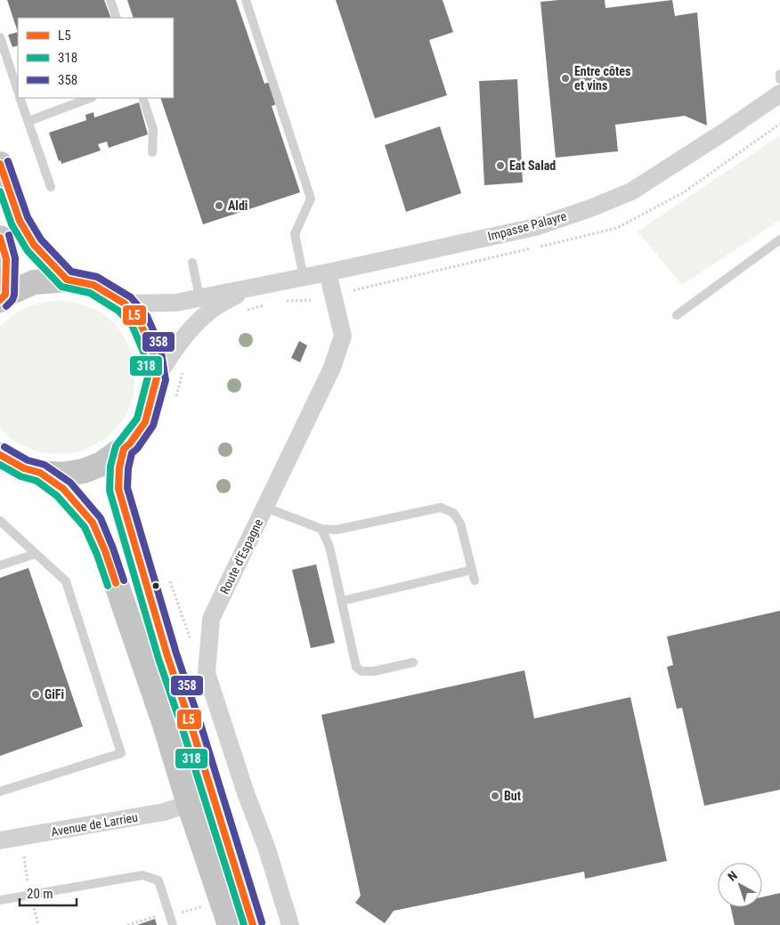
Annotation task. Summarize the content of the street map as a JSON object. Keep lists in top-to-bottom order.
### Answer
{
  "streets": {
    "street": ["Impasse Palayre", "Route d'Espagne", "Avenue de Larrieu"]
  },
  "crossings": [
    ["Impasse Palayre", "Route d'Espagne"]
  ],
  "places": [
    "Entre côtes et vins",
    "Eat Salad",
    "Aldi",
    "GiFi",
    "But"
  ],
  "lines": ["transit line 358", "transit line L5", "transit line 318"],
  "legend": ["L5", "318", "358"],
  "scale_bar": "20 m",
  "north": "top left"
}
